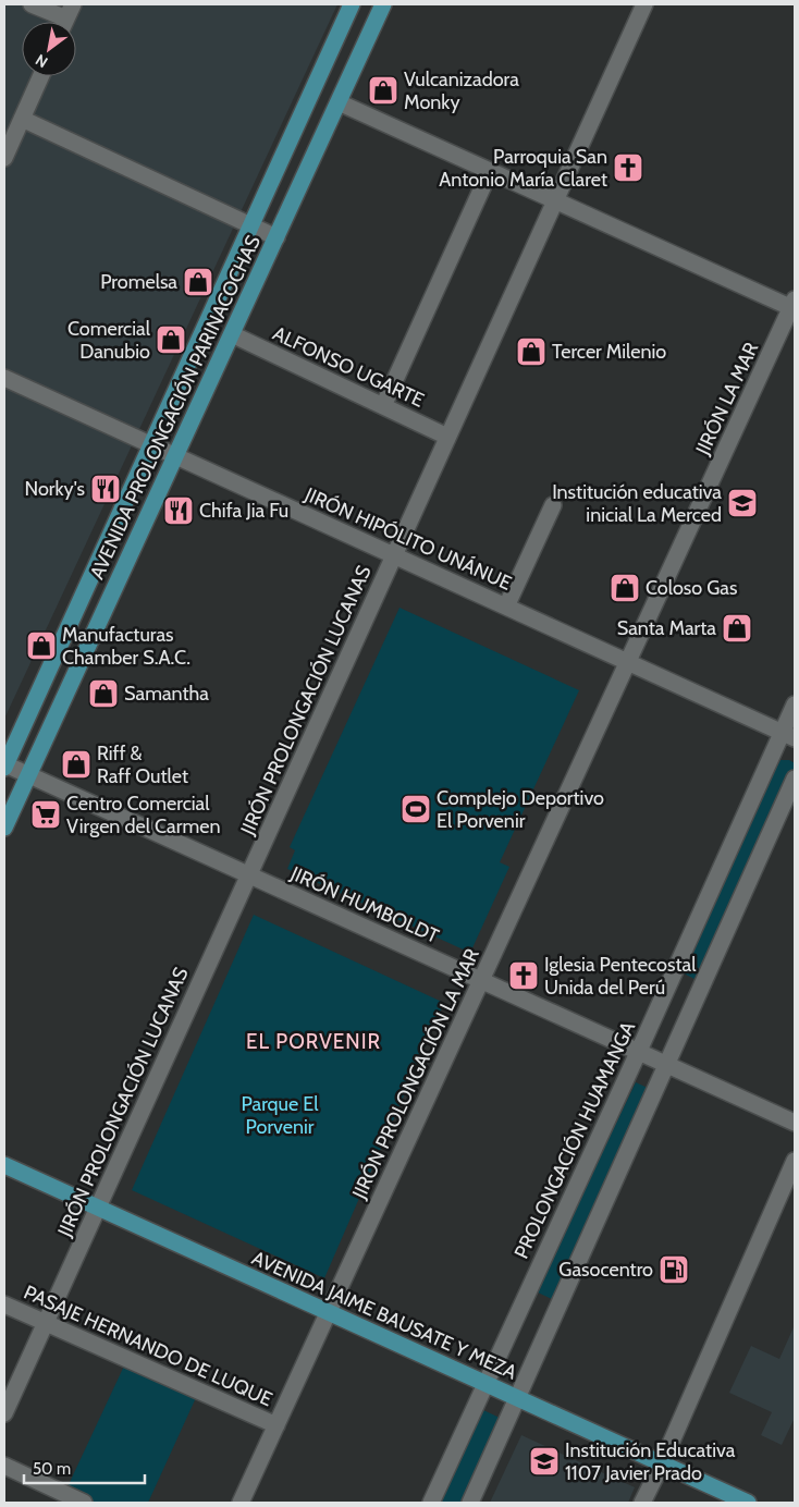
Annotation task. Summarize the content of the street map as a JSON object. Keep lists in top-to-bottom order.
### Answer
{
  "streets": {
    "main road": ["AVENIDA PROLONGACIÓN PARINACOCHAS", "AVENIDA JAIME BAUSATE Y MEZA"],
    "street": [
      "ALFONSO UGARTE",
      "JIRÓN LA MAR",
      "JIRÓN HIPÓLITO UNÁNUE",
      "JIRÓN PROLONGACIÓN LUCANAS",
      "JIRÓN HUMBOLDT",
      "JIRÓN PROLONGACIÓN LA MAR",
      "PROLONGACIÓN HUAMANGA",
      "PASAJE HERNANDO DE LUQUE"
    ]
  },
  "crossings": [
    ["ALFONSO UGARTE", "AVENIDA PROLONGACIÓN PARINACOCHAS"],
    ["ALFONSO UGARTE", "JIRÓN PROLONGACIÓN LUCANAS"],
    ["JIRÓN LA MAR", "JIRÓN HIPÓLITO UNÁNUE"],
    ["JIRÓN LA MAR", "JIRÓN PROLONGACIÓN LA MAR"],
    ["AVENIDA PROLONGACIÓN PARINACOCHAS", "JIRÓN HIPÓLITO UNÁNUE"],
    ["AVENIDA PROLONGACIÓN PARINACOCHAS", "JIRÓN HUMBOLDT"],
    ["JIRÓN HIPÓLITO UNÁNUE", "JIRÓN PROLONGACIÓN LUCANAS"],
    ["JIRÓN HIPÓLITO UNÁNUE", "JIRÓN PROLONGACIÓN LA MAR"],
    ["JIRÓN HIPÓLITO UNÁNUE", "PROLONGACIÓN HUAMANGA"],
    ["JIRÓN PROLONGACIÓN LUCANAS", "JIRÓN HUMBOLDT"],
    ["JIRÓN PROLONGACIÓN LUCANAS", "AVENIDA JAIME BAUSATE Y MEZA"],
    ["JIRÓN PROLONGACIÓN LUCANAS", "PASAJE HERNANDO DE LUQUE"],
    ["JIRÓN HUMBOLDT", "JIRÓN PROLONGACIÓN LA MAR"],
    ["JIRÓN HUMBOLDT", "PROLONGACIÓN HUAMANGA"],
    ["JIRÓN PROLONGACIÓN LA MAR", "AVENIDA JAIME BAUSATE Y MEZA"],
    ["JIRÓN PROLONGACIÓN LA MAR", "PASAJE HERNANDO DE LUQUE"],
    ["PROLONGACIÓN HUAMANGA", "AVENIDA JAIME BAUSATE Y MEZA"]
  ],
  "districts": ["EL PORVENIR"],
  "parks": ["Parque El Porvenir"],
  "places": {
    "shop": [
      "Vulcanizadora Monky",
      "Promelsa",
      "Comercial Danubio",
      "Tercer Milenio",
      "Coloso Gas",
      "Santa Marta",
      "Manufacturas Chamber S.A.C.",
      "Samantha",
      "Riff & Raff Outlet"
    ],
    "church": ["Parroquia San Antonio María Claret", "Iglesia Pentecostal Unida del Perú"],
    "restaurant": ["Norky's", "Chifa Jia Fu"],
    "school or university": ["Institución educativa inicial La Merced", "Institución Educativa 1107 Javier Prado"],
    "sports": ["Complejo Deportivo El Porvenir"],
    "supermarket": ["Centro Comercial Virgen del Carmen"],
    "fuel station": ["Gasocentro"]
  },
  "scale_bar": "50 m",
  "north": "bottom left"
}
